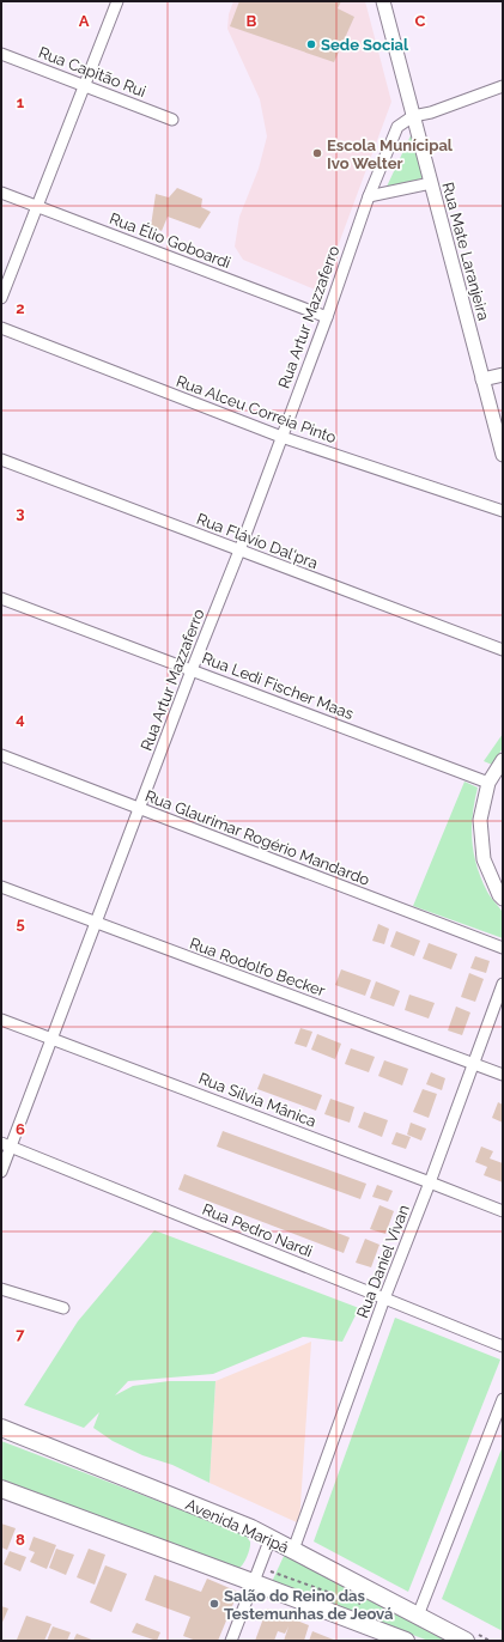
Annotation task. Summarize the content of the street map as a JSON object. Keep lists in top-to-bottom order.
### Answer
{
  "streets": {
    "main road": ["Avenida Maripá"],
    "street": [
      "Rua Capitão Rui",
      "Rua Élio Goboardi",
      "Rua Mate Laranjeira",
      "Rua Artur Mazzaferro",
      "Rua Alceu Correia Pinto",
      "Rua Flávio Dal'pra",
      "Rua Ledi Fischer Maas",
      "Rua Glaurimar Rogério Mandardo",
      "Rua Rodolfo Becker",
      "Rua Sílvia Mânica",
      "Rua Pedro Nardi",
      "Rua Daniel Vivan"
    ]
  },
  "crossings": [
    ["Rua Élio Goboardi", "Rua Artur Mazzaferro"],
    ["Rua Mate Laranjeira", "Rua Artur Mazzaferro"],
    ["Rua Artur Mazzaferro", "Rua Alceu Correia Pinto"],
    ["Rua Artur Mazzaferro", "Rua Flávio Dal'pra"],
    ["Rua Artur Mazzaferro", "Rua Ledi Fischer Maas"],
    ["Rua Artur Mazzaferro", "Rua Glaurimar Rogério Mandardo"],
    ["Rua Artur Mazzaferro", "Rua Rodolfo Becker"],
    ["Rua Artur Mazzaferro", "Rua Sílvia Mânica"],
    ["Rua Artur Mazzaferro", "Rua Pedro Nardi"],
    ["Rua Rodolfo Becker", "Rua Daniel Vivan"],
    ["Rua Sílvia Mânica", "Rua Daniel Vivan"],
    ["Rua Pedro Nardi", "Rua Daniel Vivan"],
    ["Rua Daniel Vivan", "Avenida Maripá"]
  ],
  "places": ["Sede Social", "Escola Munícipal Ivo Welter", "Salão do Reino das Testemunhas de Jeová"],
  "grid": {
    "columns": ["A", "B", "C"],
    "rows": [
      "1",
      "2",
      "3",
      "4",
      "5",
      "6",
      "7",
      "8"
    ]
  }
}
